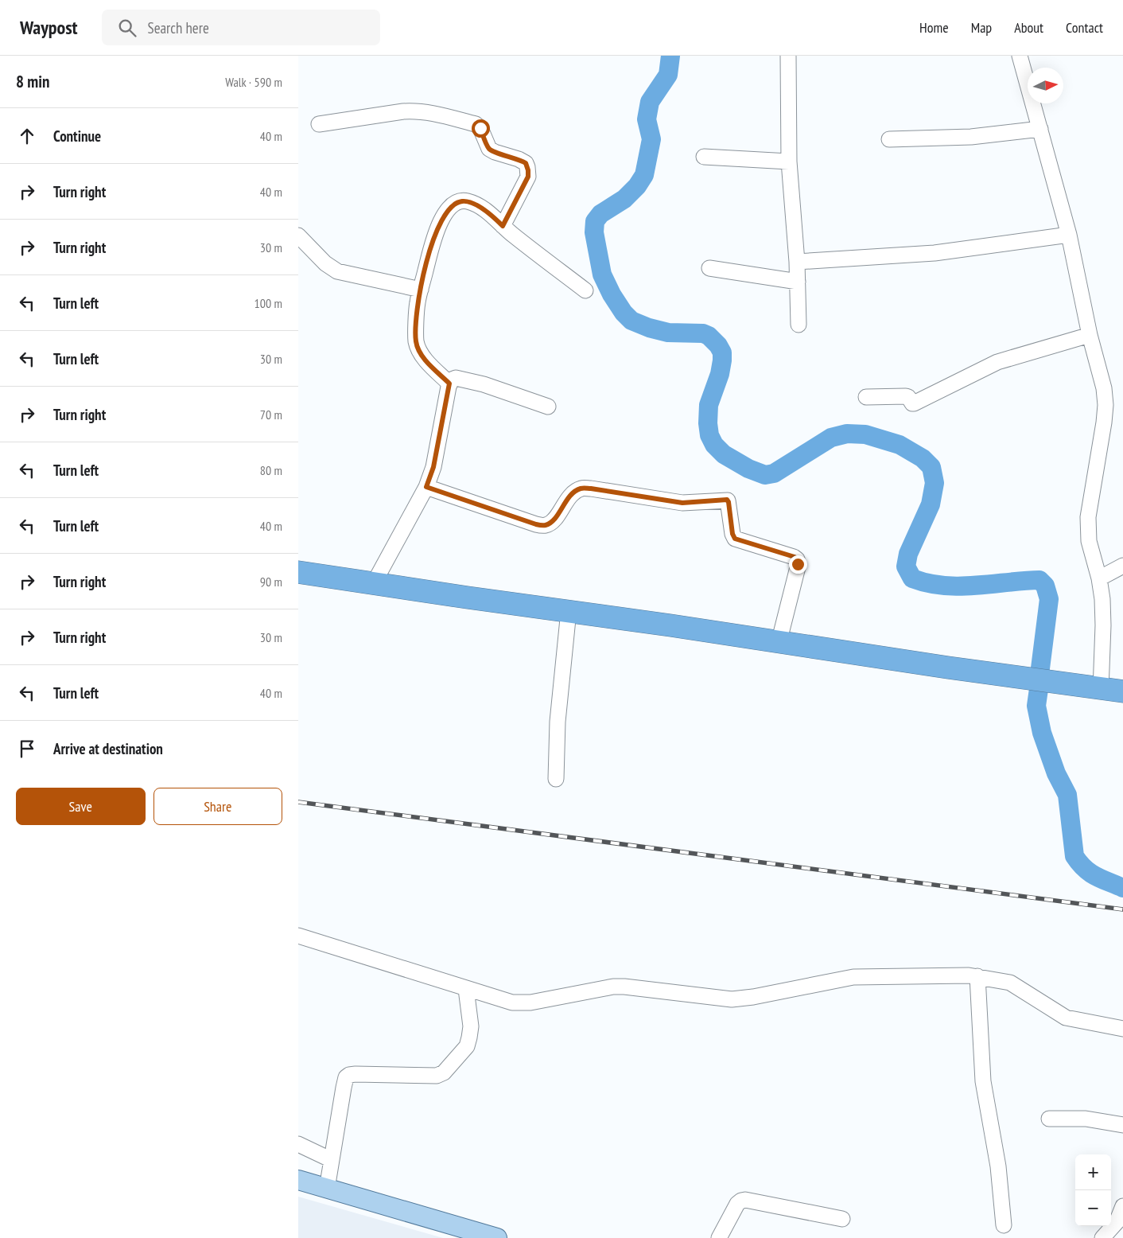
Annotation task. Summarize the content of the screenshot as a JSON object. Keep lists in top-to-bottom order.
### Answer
{
  "north": "right",
  "page": {
    "header": "Waypost",
    "search": "Search here",
    "nav": [
      "Home",
      "Map",
      "About",
      "Contact"
    ],
    "heading": ["8 min", "Walk · 590 m"],
    "list": [
      ["Continue", "40 m"],
      ["Turn right", "40 m"],
      ["Turn right", "30 m"],
      ["Turn left", "100 m"],
      ["Turn left", "30 m"],
      ["Turn right", "70 m"],
      ["Turn left", "80 m"],
      ["Turn left", "40 m"],
      ["Turn right", "90 m"],
      ["Turn right", "30 m"],
      ["Turn left", "40 m"],
      "Arrive at destination"
    ],
    "buttons": ["Save", "Share"],
    "map_buttons": ["+", "−"]
  }
}
